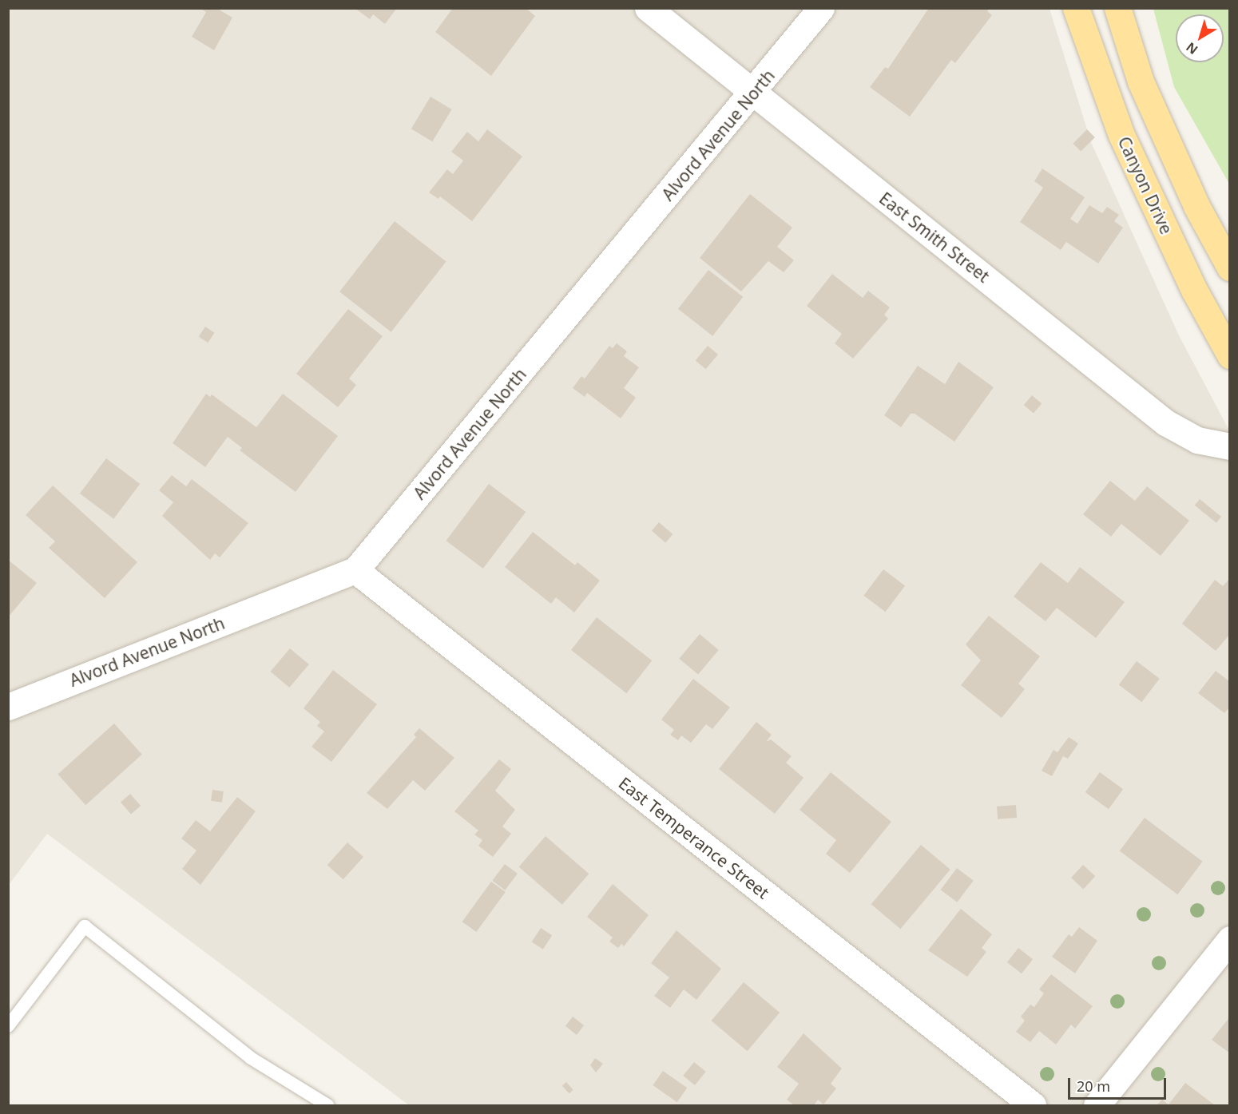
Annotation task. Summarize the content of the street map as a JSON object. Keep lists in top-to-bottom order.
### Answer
{
  "streets": {
    "main road": ["Canyon Drive"],
    "street": ["Alvord Avenue North", "East Smith Street", "East Temperance Street"]
  },
  "crossings": [
    ["Alvord Avenue North", "East Smith Street"],
    ["Alvord Avenue North", "East Temperance Street"]
  ],
  "scale_bar": "20 m",
  "north": "bottom left"
}
